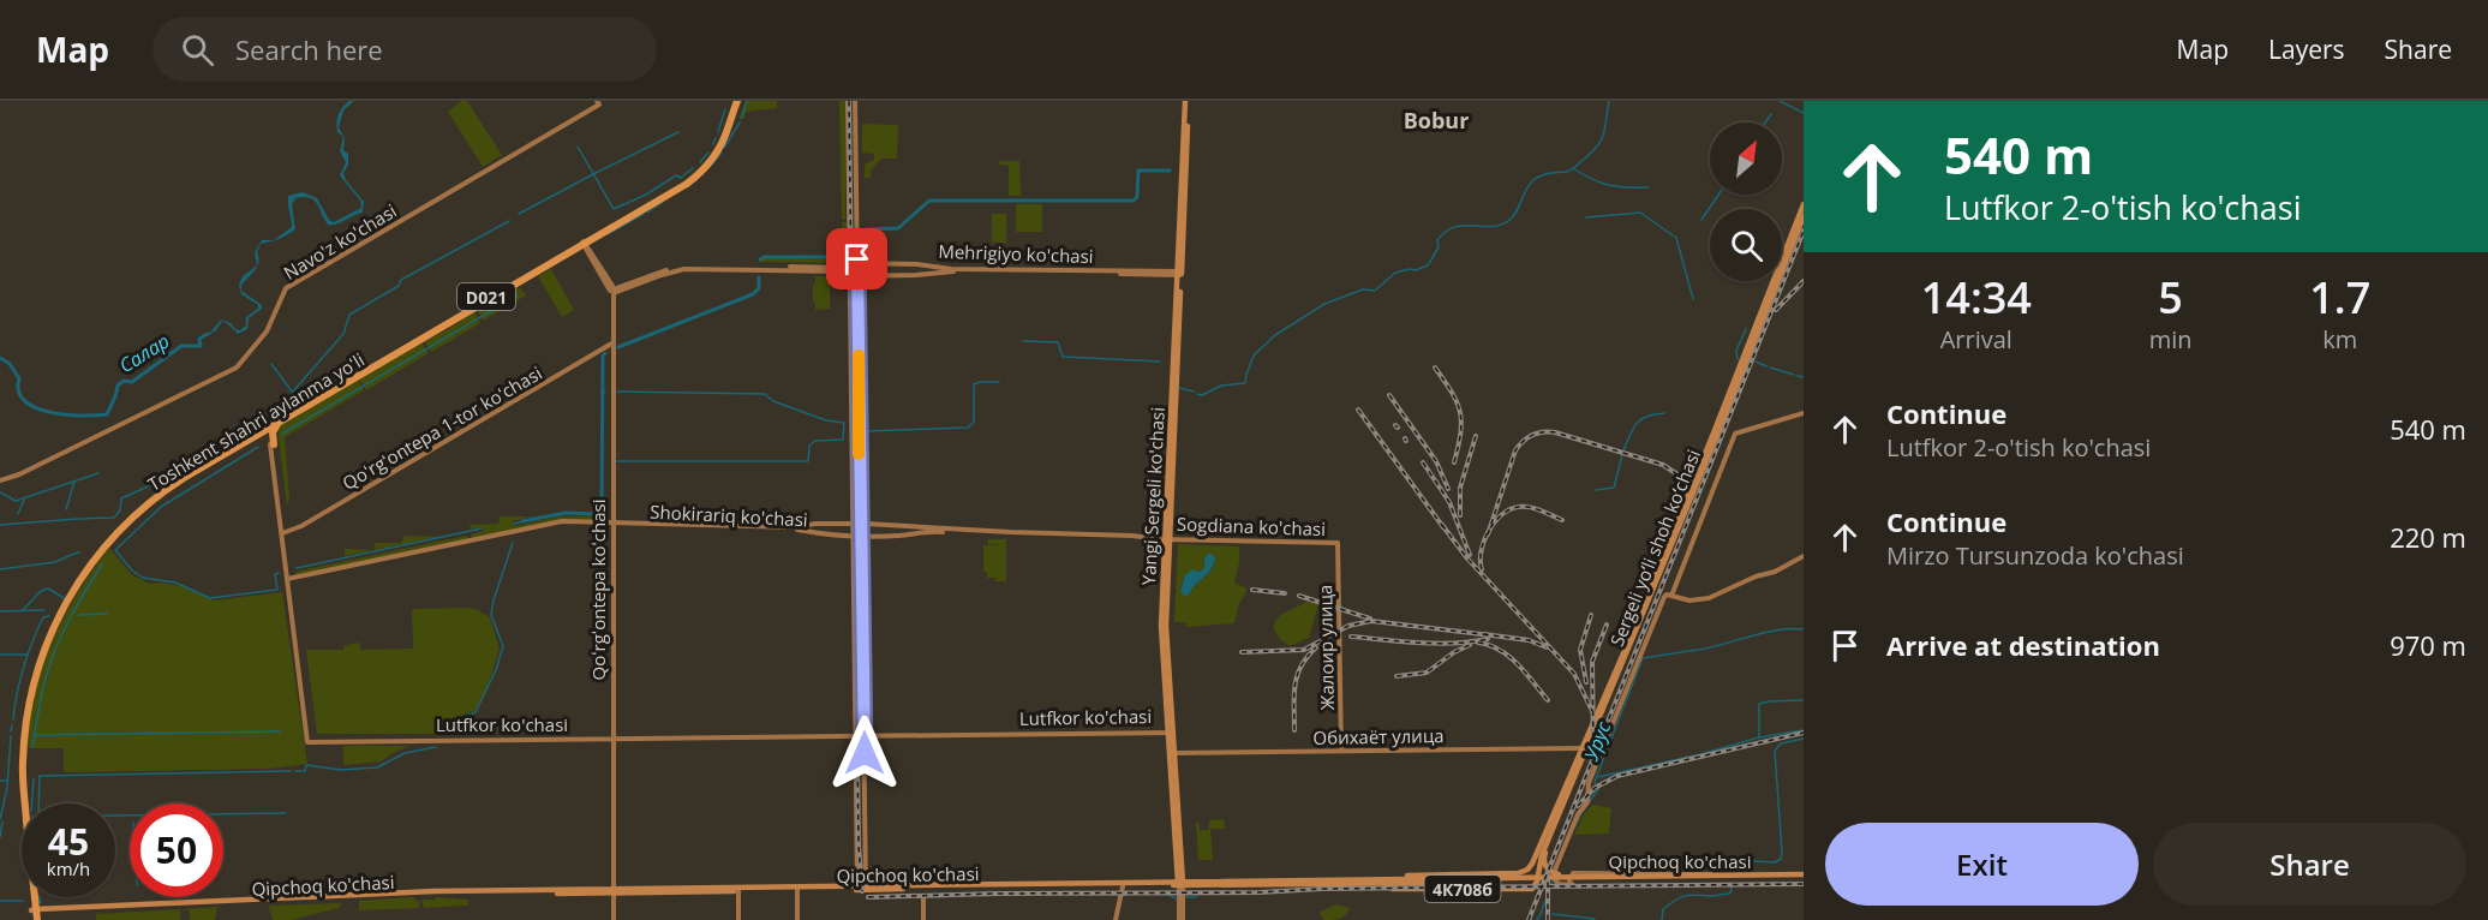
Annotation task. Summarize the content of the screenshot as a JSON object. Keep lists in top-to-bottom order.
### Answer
{
  "streets": {
    "highway": ["D021", "Toshkent shahri aylanma yoʻli"],
    "main road": [
      "Navo'z ko'chasi",
      "Mehrigiyo ko'chasi",
      "Qoʻrgʻontepa 1-tor koʻchasi",
      "Yangi Sergeli ko'chasi",
      "Shokirariq ko'chasi",
      "Sogdiana ko'chasi",
      "Sergeli yo‘li shoh ko‘chasi",
      "Qoʻrgʻontepa koʻchasi",
      "Жалоир улица",
      "Lutfkor ko'chasi",
      "Обихаёт улица",
      "Qipchoq ko'chasi",
      "4К708б"
    ]
  },
  "crossings": [
    ["Mehrigiyo ko'chasi", "Yangi Sergeli ko'chasi"],
    ["Mehrigiyo ko'chasi", "Qoʻrgʻontepa koʻchasi"],
    ["Toshkent shahri aylanma yoʻli", "Qipchoq ko'chasi"],
    ["Qoʻrgʻontepa 1-tor koʻchasi", "Qoʻrgʻontepa koʻchasi"],
    ["Yangi Sergeli ko'chasi", "Shokirariq ko'chasi"],
    ["Yangi Sergeli ko'chasi", "Sogdiana ko'chasi"],
    ["Yangi Sergeli ko'chasi", "Lutfkor ko'chasi"],
    ["Yangi Sergeli ko'chasi", "Обихаёт улица"],
    ["Yangi Sergeli ko'chasi", "Qipchoq ko'chasi"],
    ["Shokirariq ko'chasi", "Sogdiana ko'chasi"],
    ["Shokirariq ko'chasi", "Qoʻrgʻontepa koʻchasi"],
    ["Shokirariq ko'chasi", "Lutfkor ko'chasi"],
    ["Sogdiana ko'chasi", "Жалоир улица"],
    ["Sergeli yo‘li shoh ko‘chasi", "Обихаёт улица"],
    ["Sergeli yo‘li shoh ko‘chasi", "Qipchoq ko'chasi"],
    ["Sergeli yo‘li shoh ko‘chasi", "4К708б"],
    ["Qoʻrgʻontepa koʻchasi", "Lutfkor ko'chasi"],
    ["Qoʻrgʻontepa koʻchasi", "Qipchoq ko'chasi"],
    ["Жалоир улица", "Обихаёт улица"],
    ["Qipchoq ko'chasi", "4К708б"]
  ],
  "districts": ["Bobur"],
  "water": ["Салар", "Урус"],
  "north": "top right",
  "page": {
    "header": "Map",
    "search": "Search here",
    "nav": ["Map", "Layers", "Share"],
    "turn": ["540 m", "Lutfkor 2-o'tish ko'chasi"],
    "eta": [
      "14:34",
      "Arrival",
      "5",
      "min",
      "1.7",
      "km"
    ],
    "list": [
      {
        "name": "Continue",
        "note": "Lutfkor 2-o'tish ko'chasi",
        "value": "540 m"
      },
      {
        "name": "Continue",
        "note": "Mirzo Tursunzoda ko'chasi",
        "value": "220 m"
      },
      {
        "name": "Arrive at destination",
        "value": "970 m"
      }
    ],
    "speed": "45 km/h",
    "limit": "50",
    "buttons": ["Exit", "Share"]
  }
}
